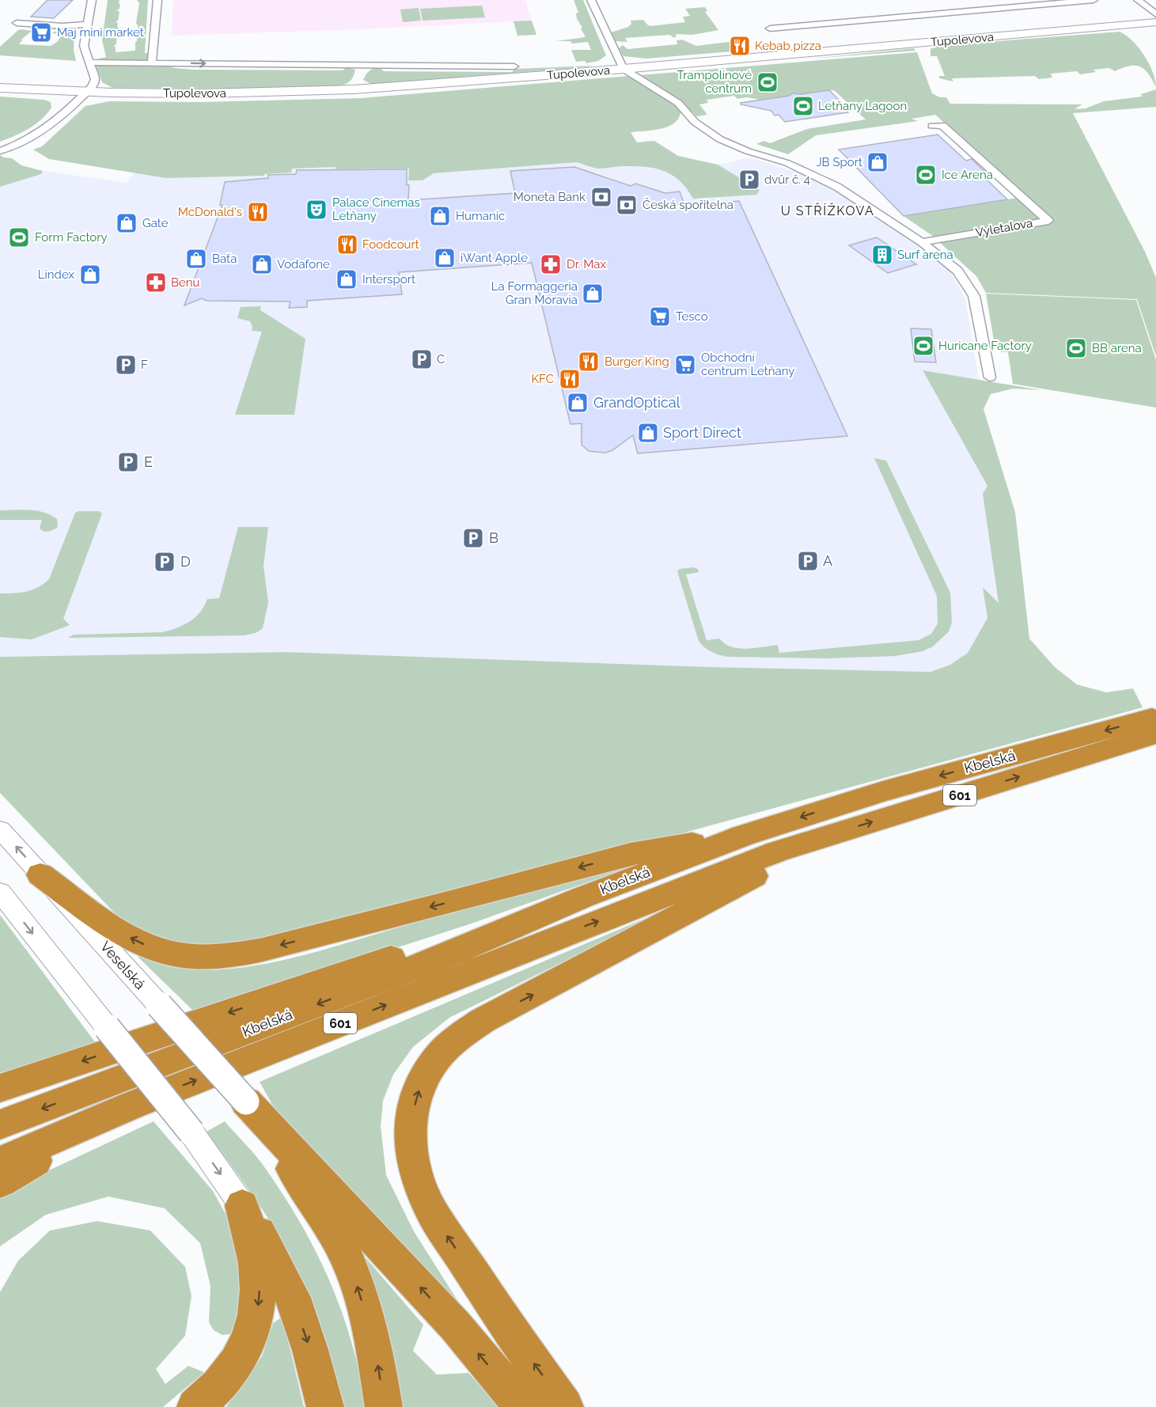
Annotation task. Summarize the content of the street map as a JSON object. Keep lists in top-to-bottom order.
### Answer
{
  "streets": {
    "highway": ["Kbelská", "601"],
    "main road": ["Tupolevova", "Veselská"],
    "street": ["Vyletalova"]
  },
  "crossings": [
    ["Kbelská", "601"]
  ],
  "districts": ["U STŘÍŽKOVA"],
  "places": {
    "supermarket": ["Maj mini market", "Tesco", "Obchodní centrum Letňany"],
    "restaurant": [
      "Kebab pizza",
      "McDonald's",
      "Foodcourt",
      "Burger King",
      "KFC"
    ],
    "sports": [
      "Trampolínové centrum",
      "Letňany Lagoon",
      "Ice Arena",
      "Form Factory",
      "Huricane Factory",
      "BB arena"
    ],
    "shop": [
      "JB Sport",
      "Humanic",
      "Gate",
      "iWant Apple",
      "Baťa",
      "Vodafone",
      "Lindex",
      "Intersport",
      "La Formaggeria Gran Moravia",
      "GrandOptical",
      "Sport Direct"
    ],
    "parking": [
      "dvůr č. 4",
      "C",
      "F",
      "E",
      "B",
      "A",
      "D"
    ],
    "bank": ["Moneta Bank", "Česká spořitelna"],
    "theatre": ["Palace Cinemas Letňany"],
    "building": ["Surf arena"],
    "pharmacy": ["Dr. Max", "Benu"]
  }
}
